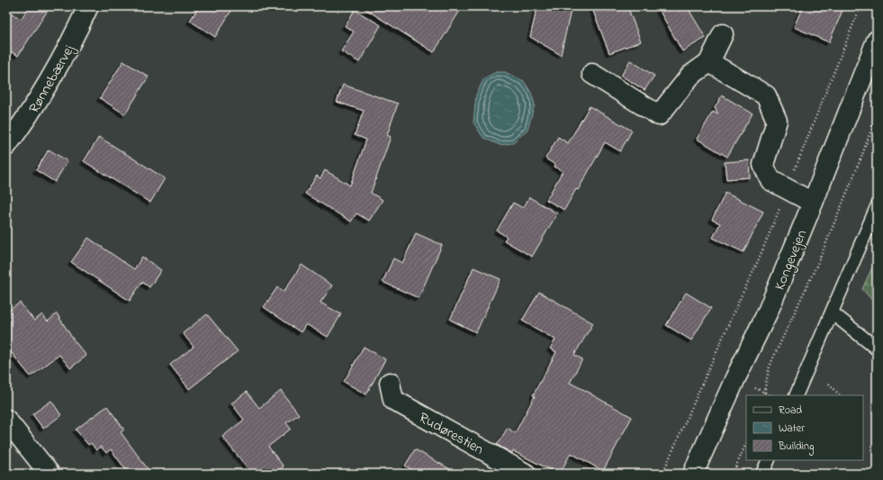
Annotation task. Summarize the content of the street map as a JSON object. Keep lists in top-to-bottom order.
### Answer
{
  "streets": {
    "street": ["Rønnebærvej", "Kongevejen", "Rudørestien"]
  },
  "legend": ["Road", "Water", "Building"]
}
